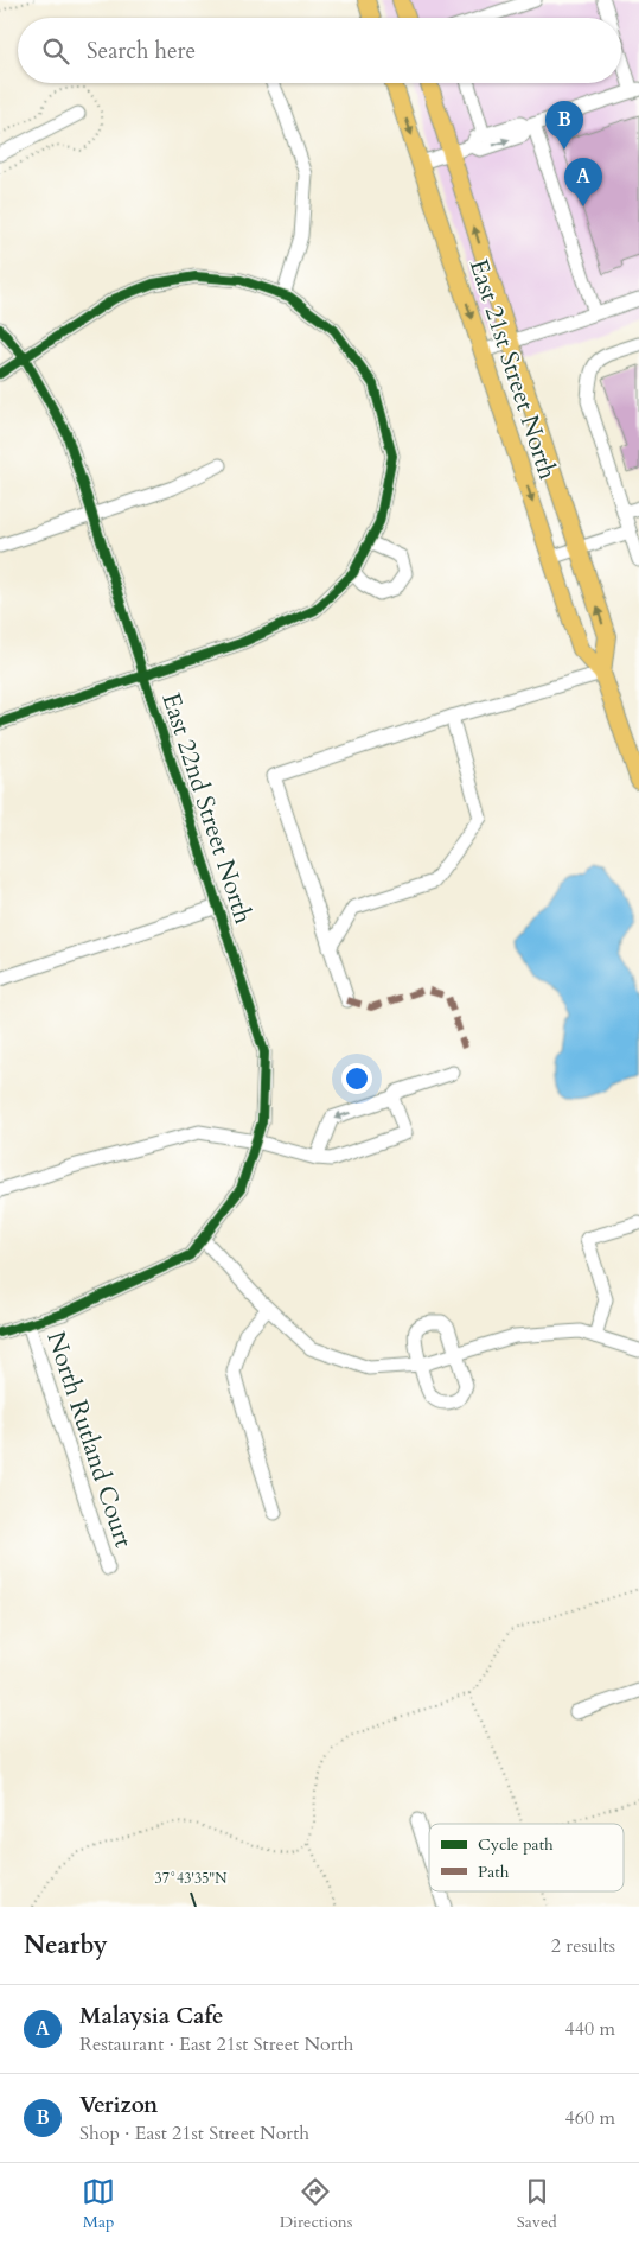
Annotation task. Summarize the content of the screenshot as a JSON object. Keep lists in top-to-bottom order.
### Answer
{
  "streets": {
    "main road": ["East 21st Street North"],
    "street": ["East 22nd Street North", "North Rutland Court"]
  },
  "crossings": [
    ["East 22nd Street North", "North Rutland Court"]
  ],
  "legend": ["Cycle path", "Path"],
  "page": {
    "search": "Search here",
    "pins": ["B", "A"],
    "heading": ["Nearby", "2 results"],
    "list": [
      {
        "mark": "A",
        "name": "Malaysia Cafe",
        "note": "Restaurant · East 21st Street North",
        "value": "440 m"
      },
      {
        "mark": "B",
        "name": "Verizon",
        "note": "Shop · East 21st Street North",
        "value": "460 m"
      }
    ],
    "nav": ["Map", "Directions", "Saved"]
  },
  "coordinates": ["37°43'35\"N"]
}
